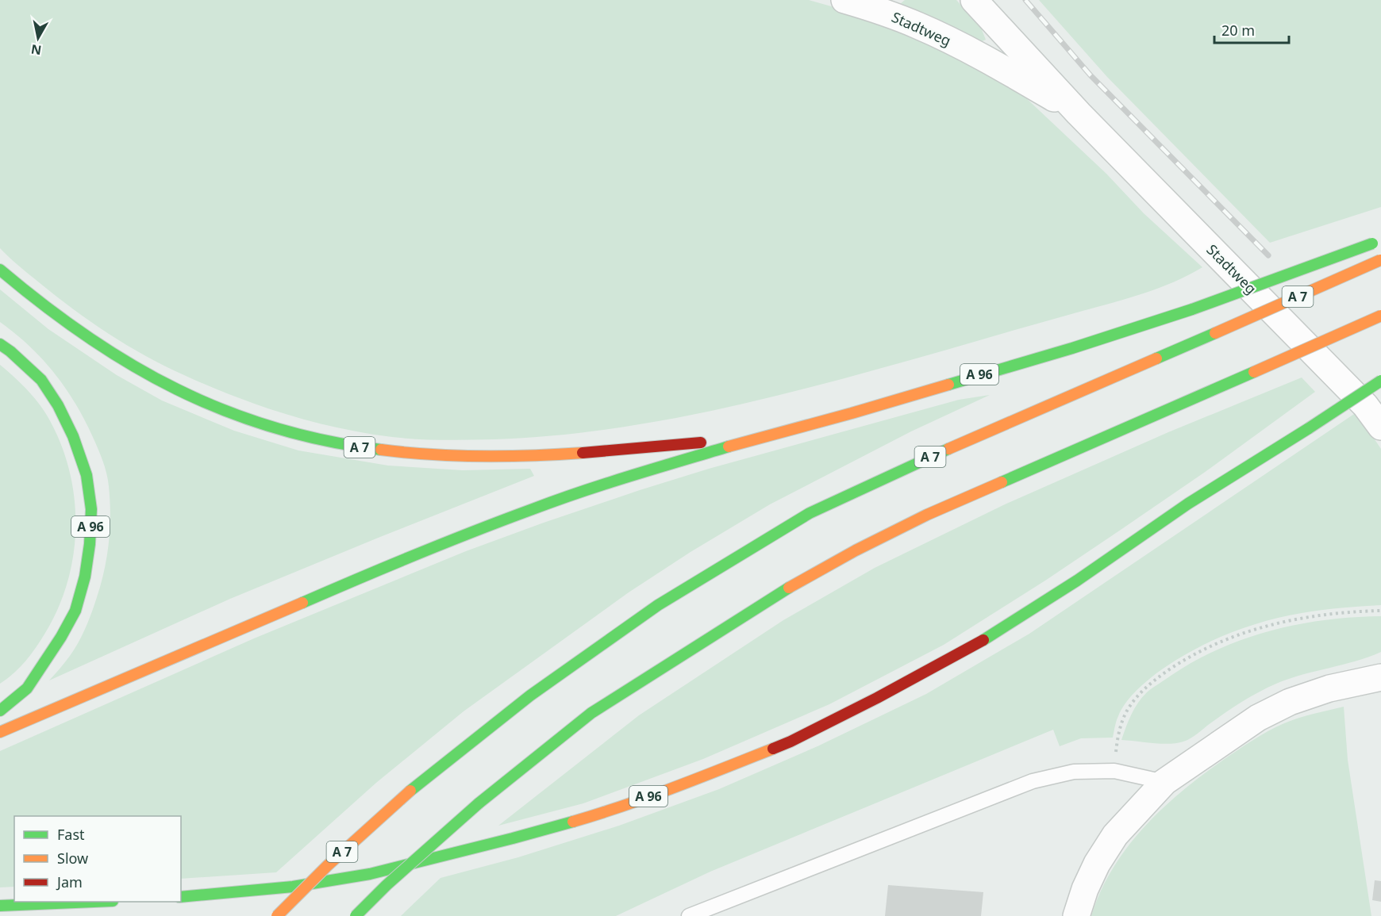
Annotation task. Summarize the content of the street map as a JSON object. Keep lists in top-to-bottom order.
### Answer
{
  "streets": {
    "highway": ["A 7", "A 96"],
    "street": ["Stadtweg"]
  },
  "crossings": [
    ["A 7", "A 96"]
  ],
  "legend": ["Fast", "Slow", "Jam"],
  "scale_bar": "20 m",
  "north": "bottom"
}
